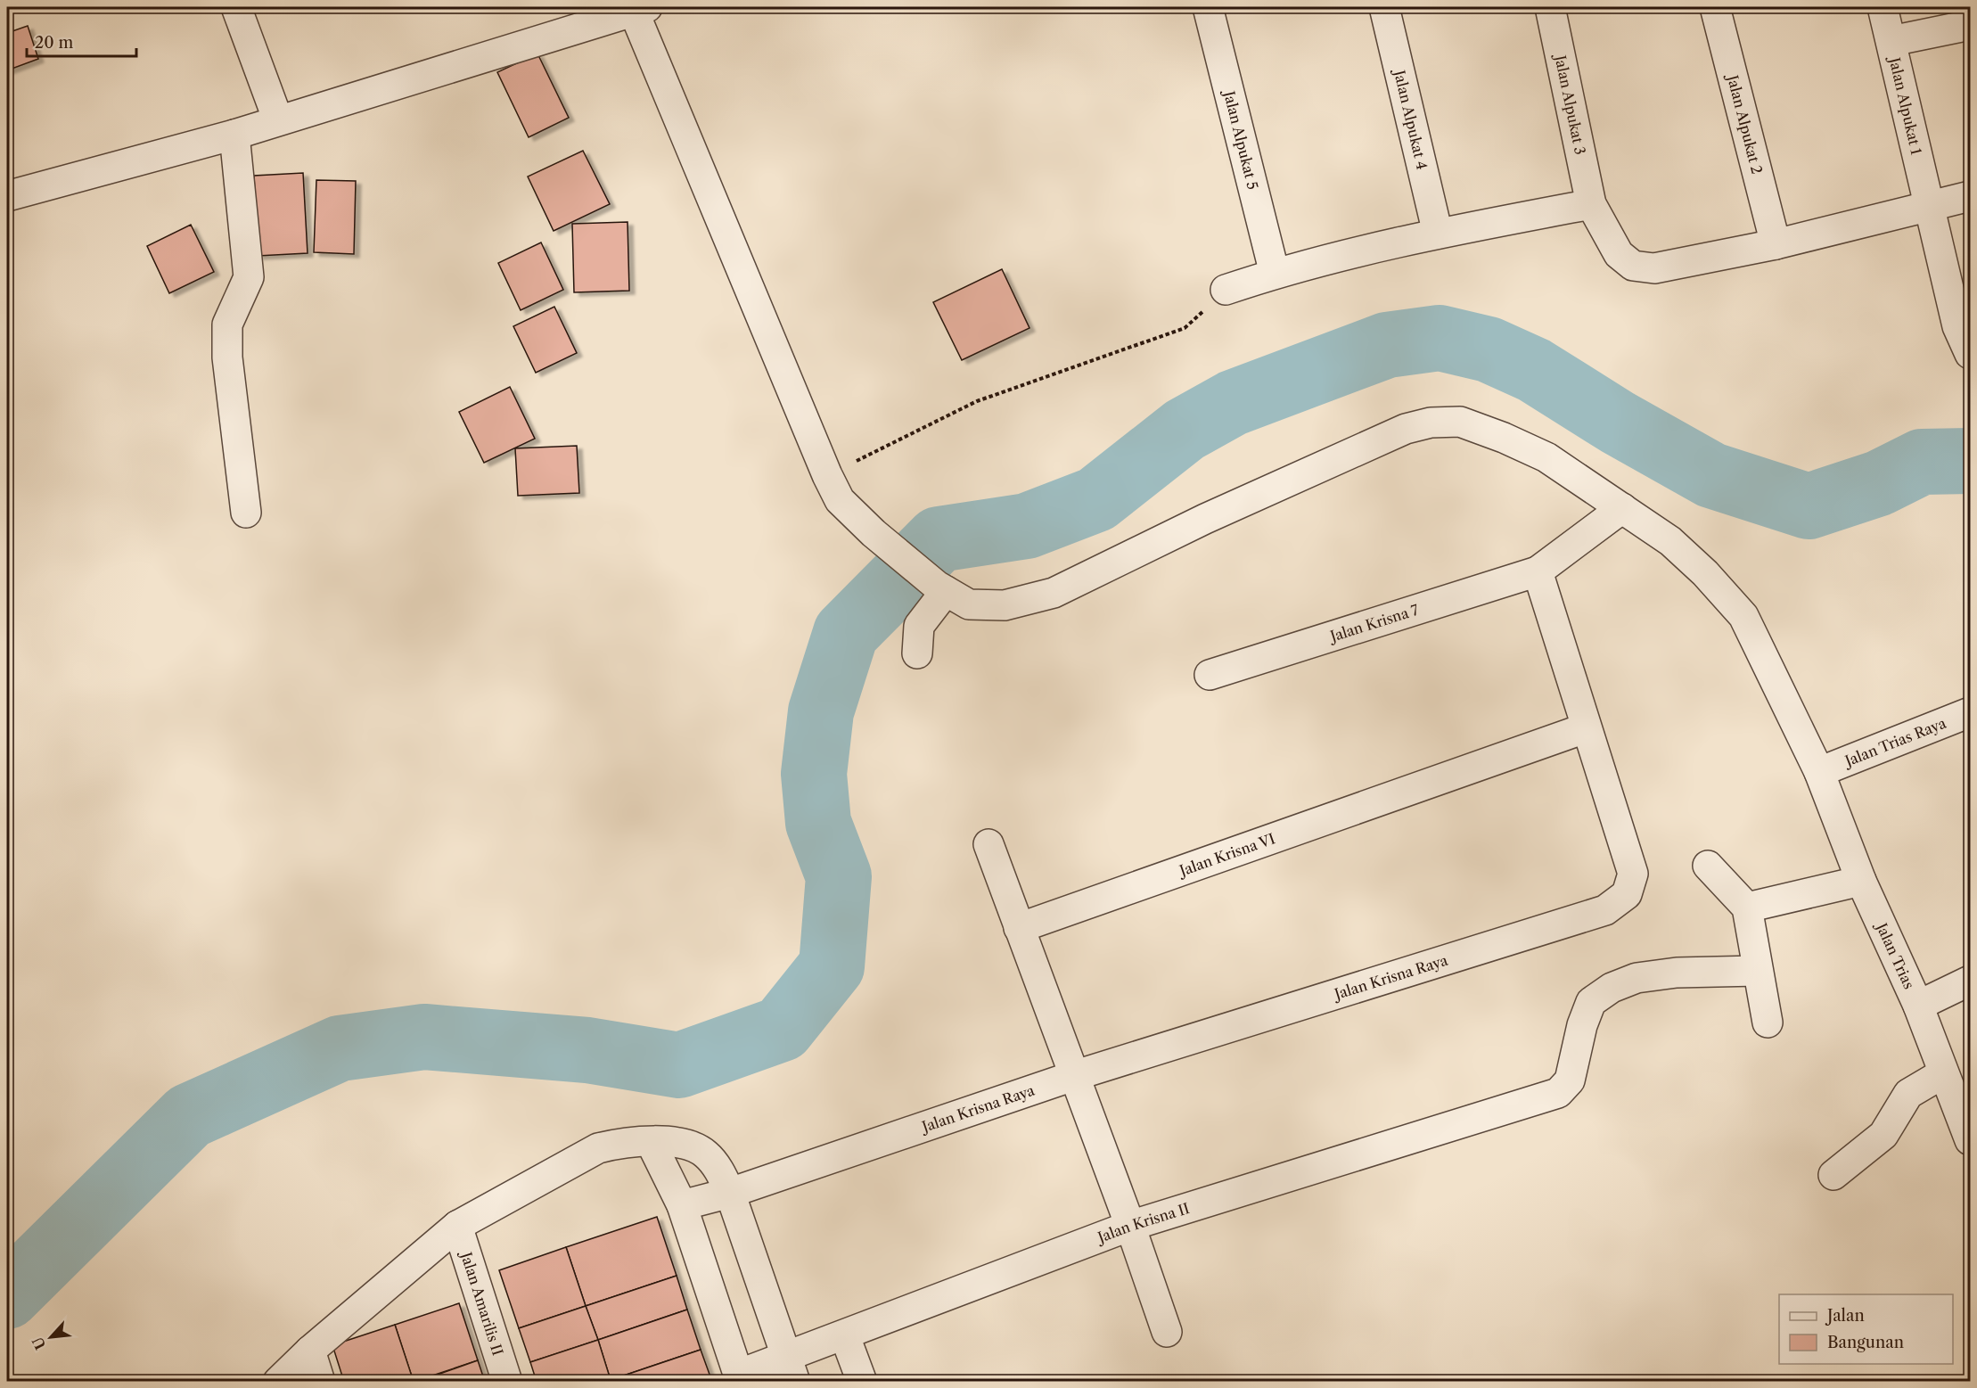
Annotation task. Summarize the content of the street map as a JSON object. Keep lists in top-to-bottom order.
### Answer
{
  "streets": {
    "street": [
      "Jalan Alpukat 3",
      "Jalan Alpukat 1",
      "Jalan Alpukat 4",
      "Jalan Alpukat 2",
      "Jalan Alpukat 5",
      "Jalan Krisna 7",
      "Jalan Trias Raya",
      "Jalan Krisna VI",
      "Jalan Trias",
      "Jalan Krisna Raya",
      "Jalan Krisna II",
      "Jalan Amarilis II"
    ]
  },
  "crossings": [
    ["Jalan Alpukat 3", "Jalan Alpukat 1"],
    ["Jalan Alpukat 3", "Jalan Alpukat 2"],
    ["Jalan Krisna 7", "Jalan Krisna Raya"],
    ["Jalan Trias Raya", "Jalan Trias"],
    ["Jalan Krisna VI", "Jalan Krisna Raya"]
  ],
  "legend": ["Jalan", "Bangunan"],
  "scale_bar": "20 m",
  "north": "bottom left"
}
